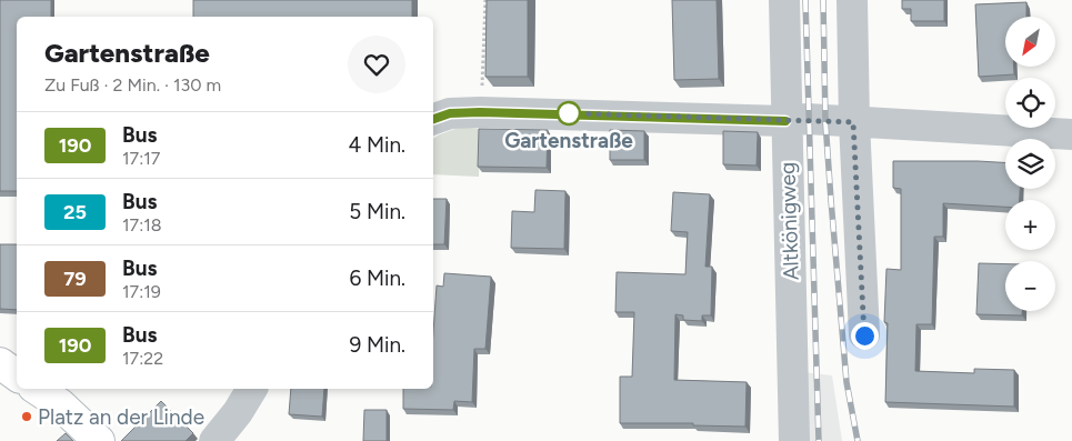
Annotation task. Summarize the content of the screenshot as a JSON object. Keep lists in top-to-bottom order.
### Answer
{
  "streets": {
    "street": ["Altkönigweg"]
  },
  "places": ["Gartenstraße", "Platz an der Linde"],
  "lines": ["bus line 190"],
  "north": "bottom left",
  "page": {
    "map_buttons": ["+", "−"],
    "heading": ["Gartenstraße", "Zu Fuß · 2 Min. · 130 m"],
    "list": [
      {
        "mark": "190",
        "name": "Bus",
        "note": "17:17",
        "value": "4 Min."
      },
      {
        "mark": "25",
        "name": "Bus",
        "note": "17:18",
        "value": "5 Min."
      },
      {
        "mark": "79",
        "name": "Bus",
        "note": "17:19",
        "value": "6 Min."
      },
      {
        "mark": "190",
        "name": "Bus",
        "note": "17:22",
        "value": "9 Min."
      }
    ]
  }
}
